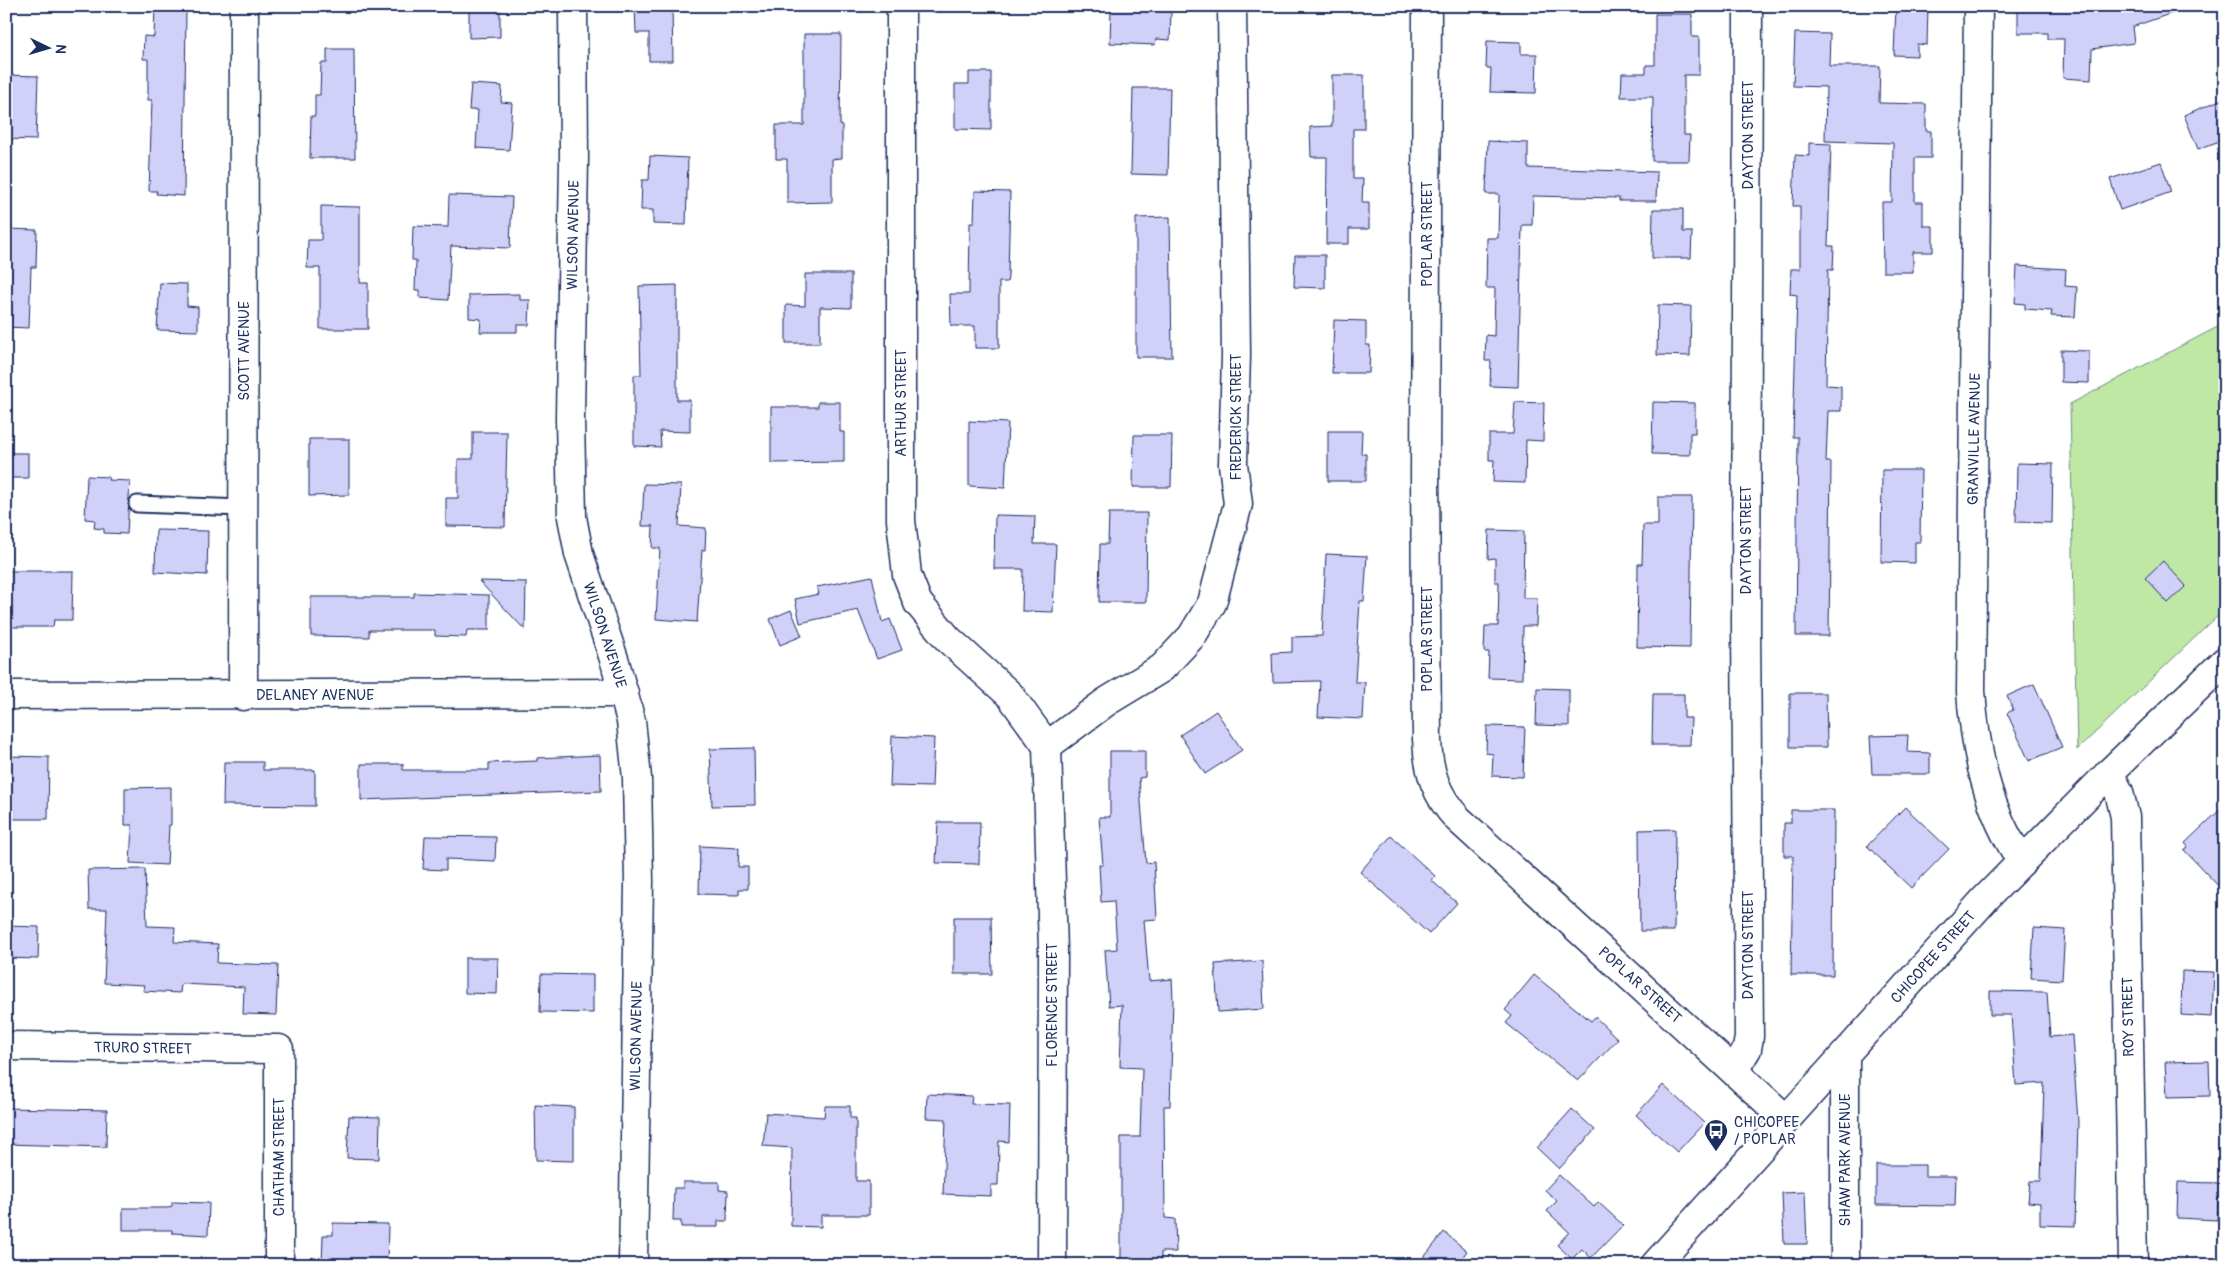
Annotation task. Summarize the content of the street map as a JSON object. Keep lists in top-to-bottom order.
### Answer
{
  "streets": {
    "street": [
      "DAYTON STREET",
      "POPLAR STREET",
      "WILSON AVENUE",
      "SCOTT AVENUE",
      "ARTHUR STREET",
      "FREDERICK STREET",
      "GRANVILLE AVENUE",
      "DELANEY AVENUE",
      "CHICOPEE STREET",
      "FLORENCE STREET",
      "ROY STREET",
      "TRURO STREET",
      "CHATHAM STREET",
      "SHAW PARK AVENUE"
    ]
  },
  "crossings": [
    ["DAYTON STREET", "POPLAR STREET"],
    ["POPLAR STREET", "CHICOPEE STREET"],
    ["WILSON AVENUE", "DELANEY AVENUE"],
    ["SCOTT AVENUE", "DELANEY AVENUE"],
    ["ARTHUR STREET", "FREDERICK STREET"],
    ["ARTHUR STREET", "FLORENCE STREET"],
    ["FREDERICK STREET", "FLORENCE STREET"],
    ["GRANVILLE AVENUE", "CHICOPEE STREET"],
    ["CHICOPEE STREET", "ROY STREET"],
    ["CHICOPEE STREET", "SHAW PARK AVENUE"],
    ["TRURO STREET", "CHATHAM STREET"]
  ],
  "places": {
    "bus stop": ["CHICOPEE / POPLAR"]
  },
  "north": "right"
}
